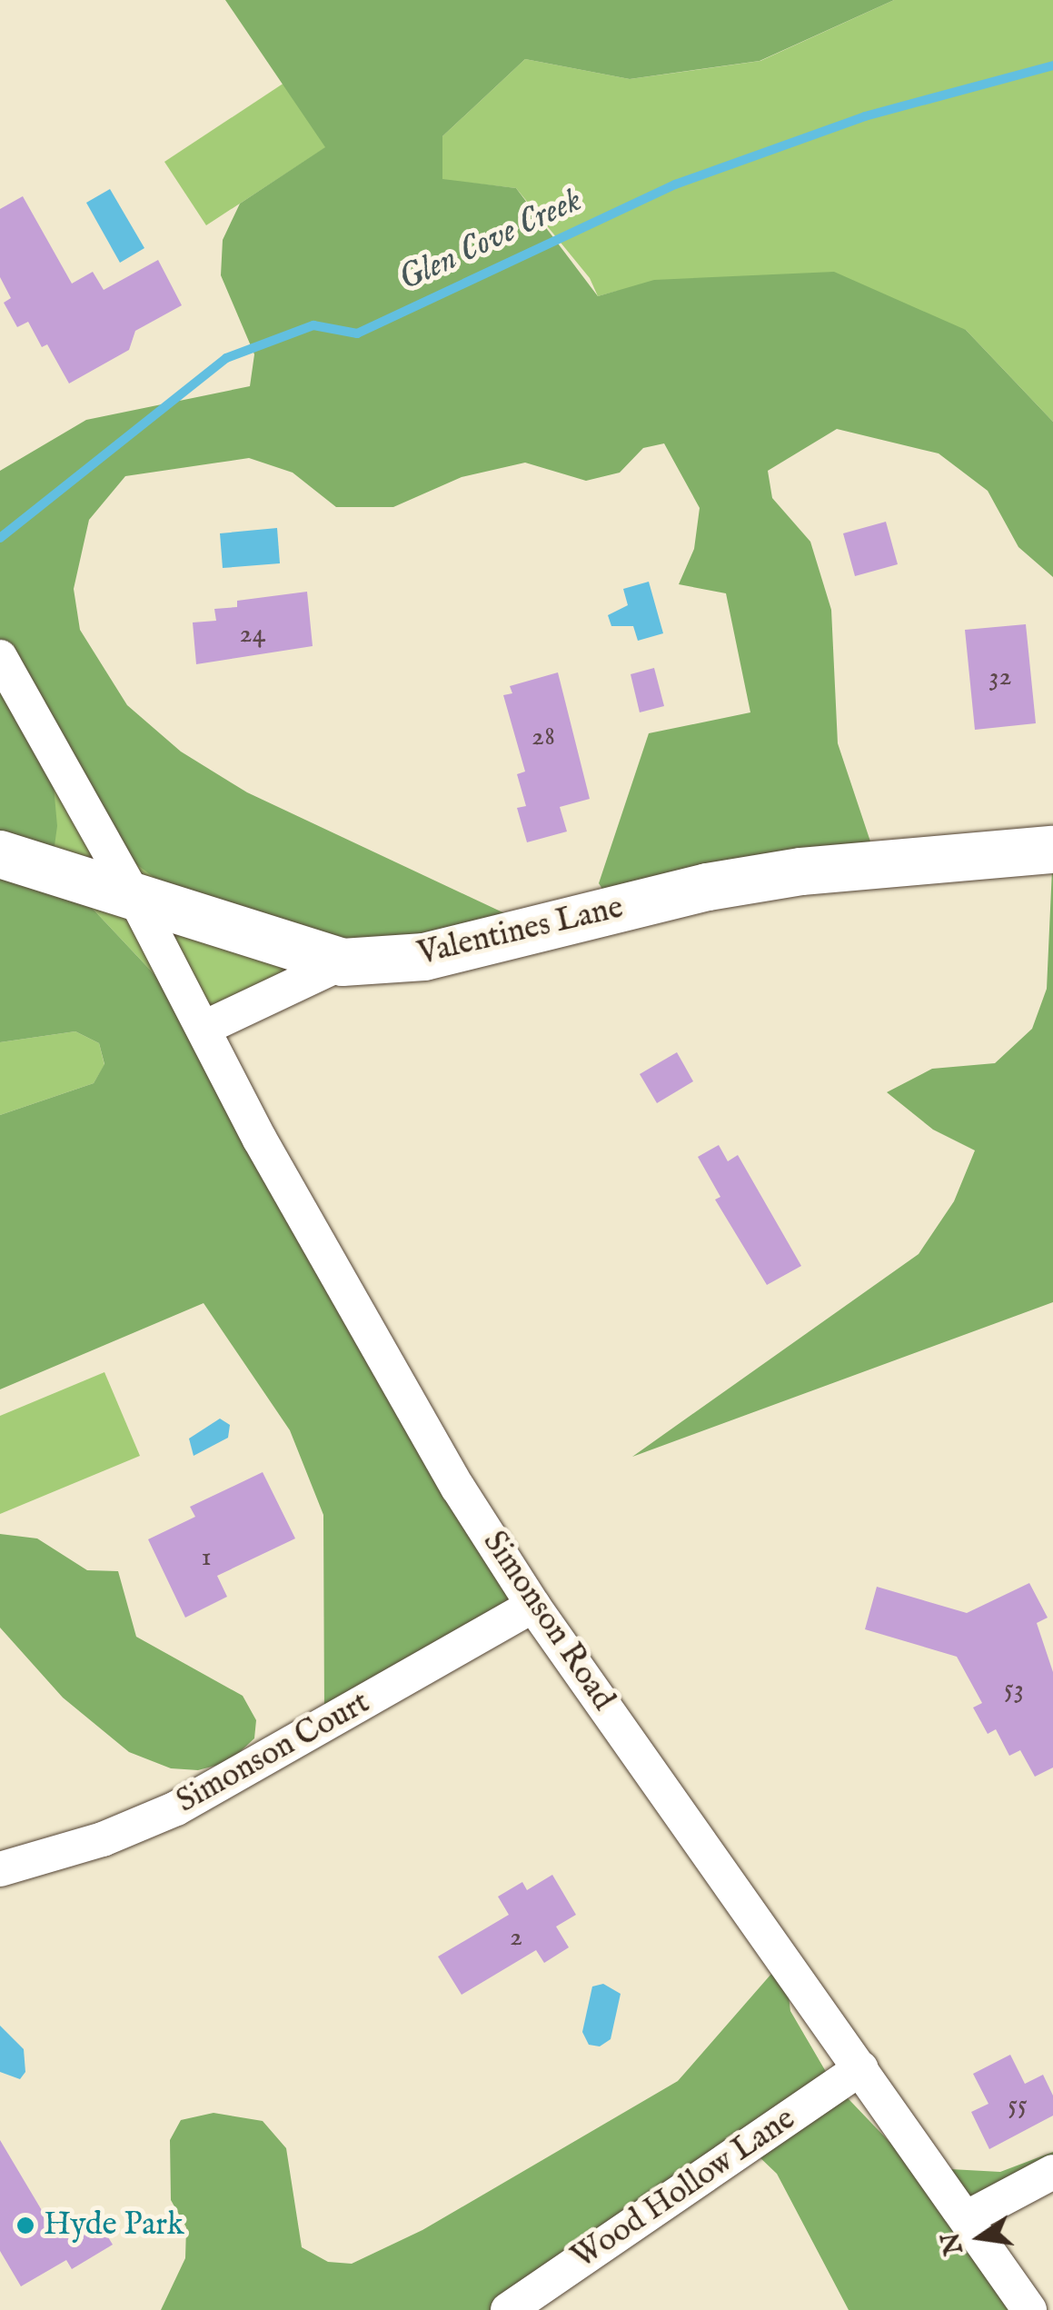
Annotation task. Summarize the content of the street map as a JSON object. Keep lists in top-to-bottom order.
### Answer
{
  "streets": {
    "street": [
      "Valentines Lane",
      "Simonson Road",
      "Simonson Court",
      "Wood Hollow Lane"
    ]
  },
  "crossings": [
    ["Valentines Lane", "Simonson Road"],
    ["Simonson Road", "Simonson Court"],
    ["Simonson Road", "Wood Hollow Lane"]
  ],
  "water": ["Glen Cove Creek"],
  "places": ["Hyde Park"],
  "house_numbers": [
    "24",
    "32",
    "28",
    "1",
    "53",
    "2",
    "55"
  ],
  "north": "left"
}
